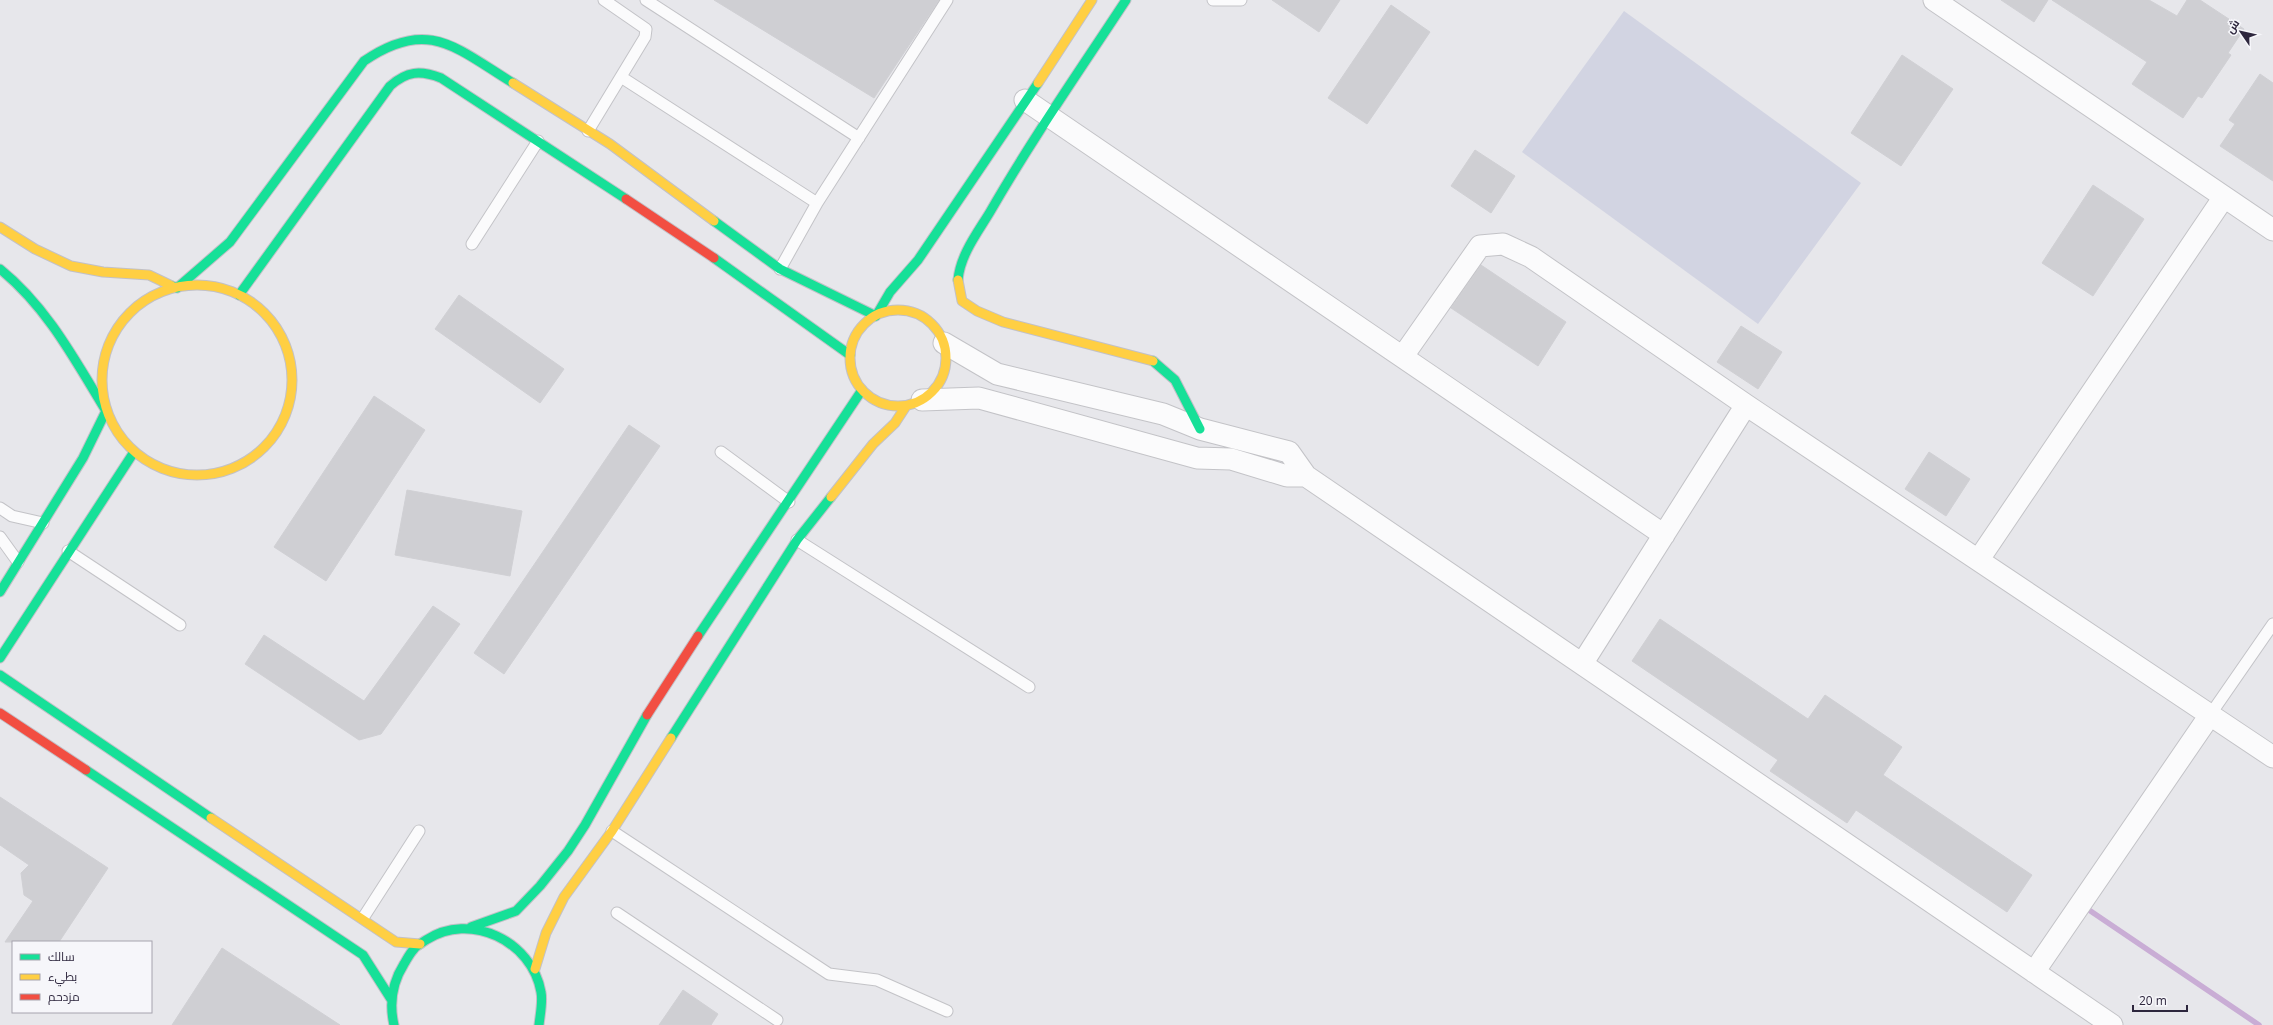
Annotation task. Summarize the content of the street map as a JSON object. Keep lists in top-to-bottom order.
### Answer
{
  "legend": ["سالك", "بطيء", "مزدحم"],
  "scale_bar": "20 m",
  "north": "top left"
}
